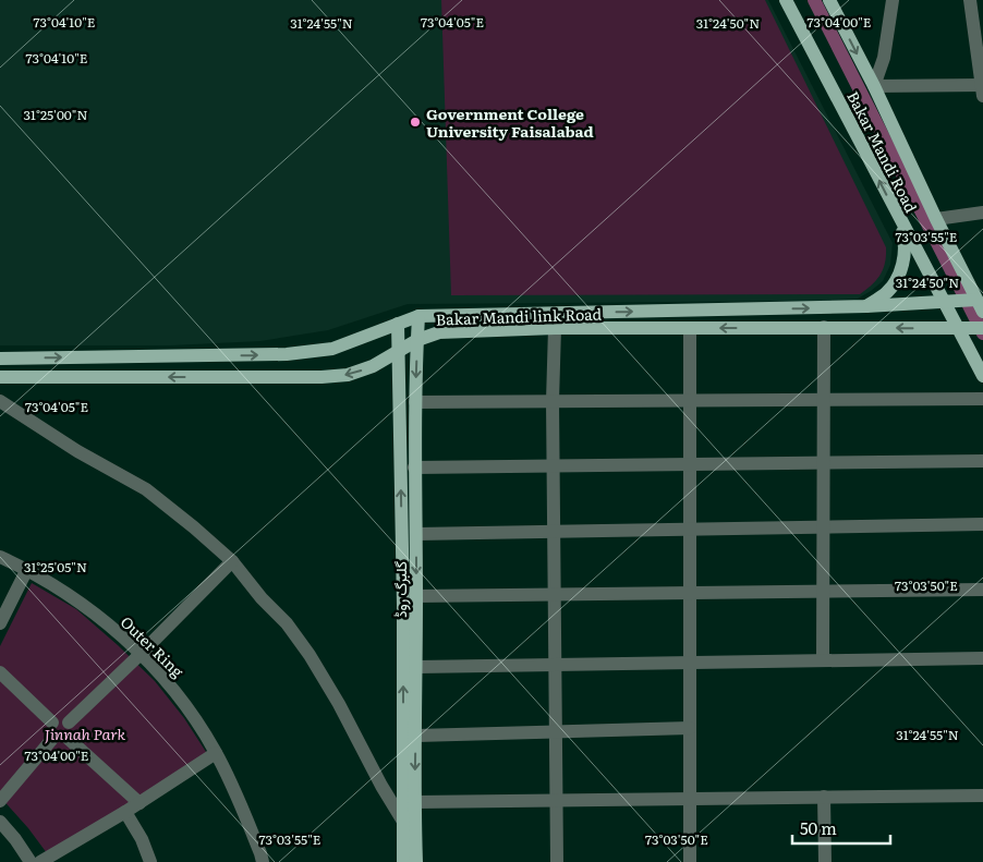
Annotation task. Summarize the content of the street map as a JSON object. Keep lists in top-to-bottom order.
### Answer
{
  "streets": {
    "main road": ["Bakar Mandi Road", "Bakar Mandi link Road", "گلبرگ روڈ"],
    "street": ["Outer Ring"]
  },
  "crossings": [
    ["Bakar Mandi Road", "Bakar Mandi link Road"],
    ["Bakar Mandi link Road", "گلبرگ روڈ"]
  ],
  "parks": ["Jinnah Park"],
  "places": ["Government College University Faisalabad"],
  "scale_bar": "50 m",
  "coordinates": [
    "73°04'10\"E",
    "73°04'05\"E",
    "73°04'00\"E",
    "31°24'55\"N",
    "31°24'50\"N",
    "31°25'00\"N",
    "73°03'55\"E",
    "31°25'05\"N",
    "73°03'50\"E"
  ]
}
